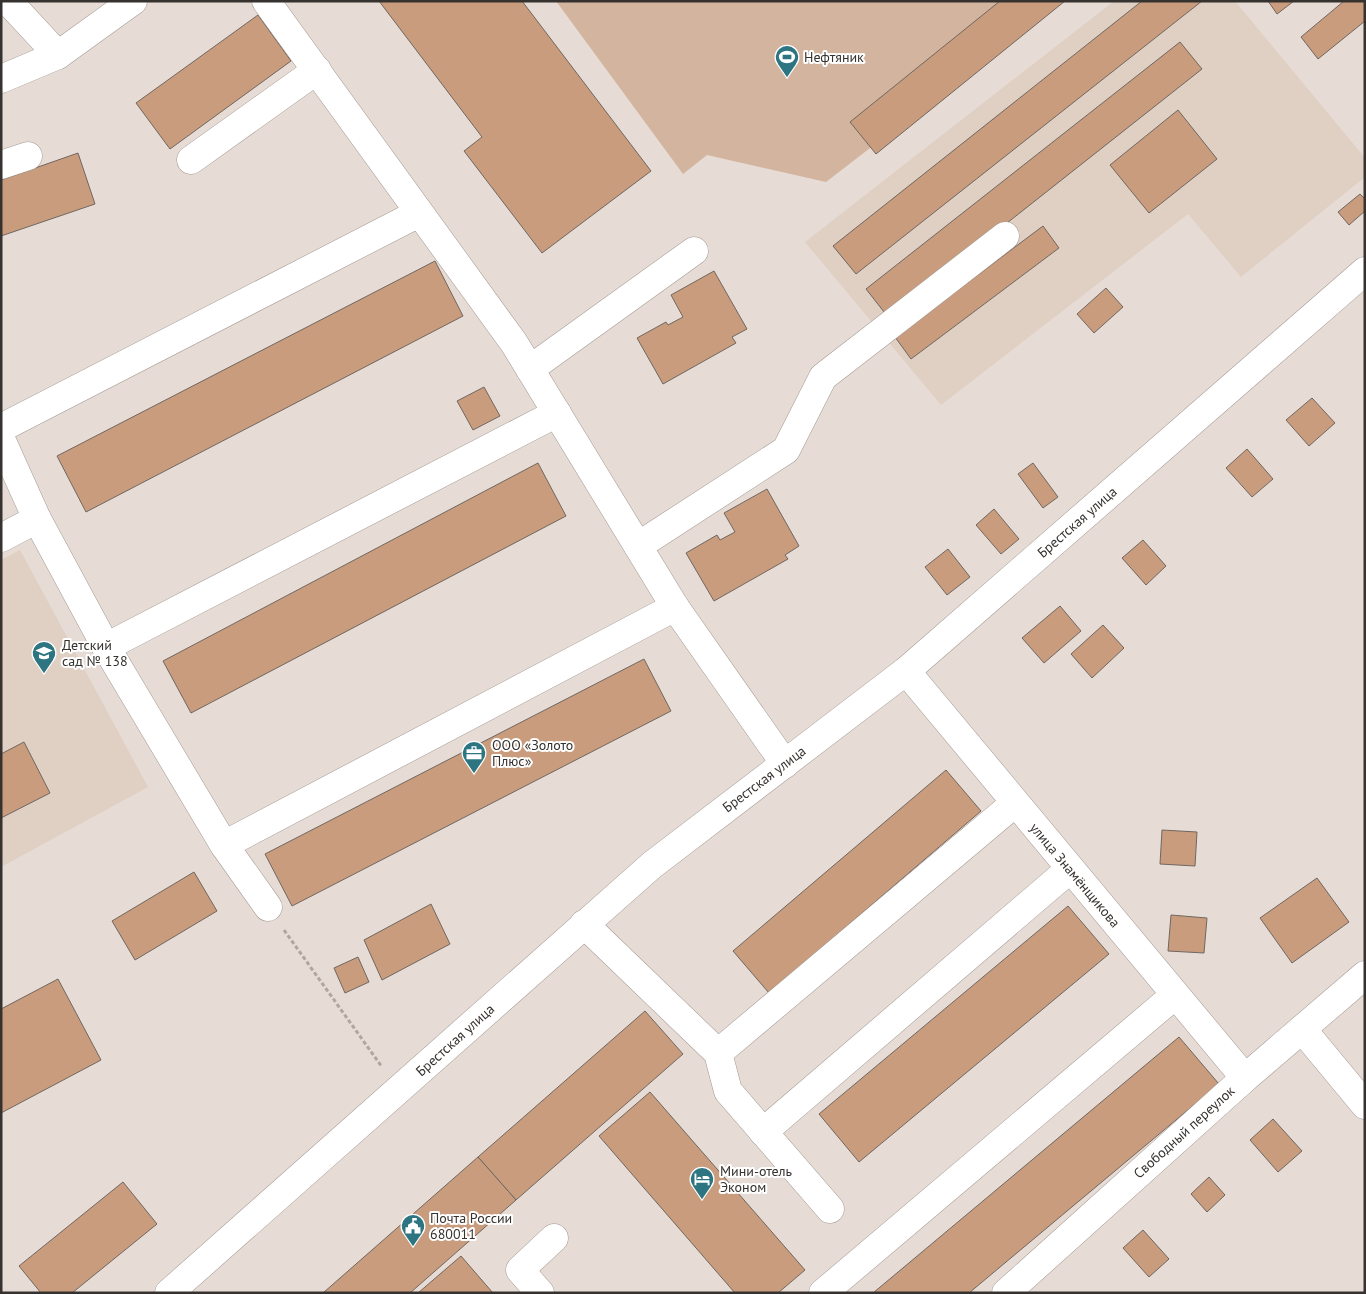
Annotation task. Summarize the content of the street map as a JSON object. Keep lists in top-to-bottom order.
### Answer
{
  "streets": {
    "street": ["Брестская улица", "улица Знамёнщикова", "Свободный переулок"]
  },
  "crossings": [
    ["Брестская улица", "улица Знамёнщикова"],
    ["улица Знамёнщикова", "Свободный переулок"]
  ],
  "places": {
    "sports": ["Нефтяник"],
    "school or university": ["Детский сад № 138"],
    "office": ["ООО «Золото Плюс»"],
    "hotel": ["Мини-отель Эконом"],
    "public building": ["Почта России 680011"]
  }
}
